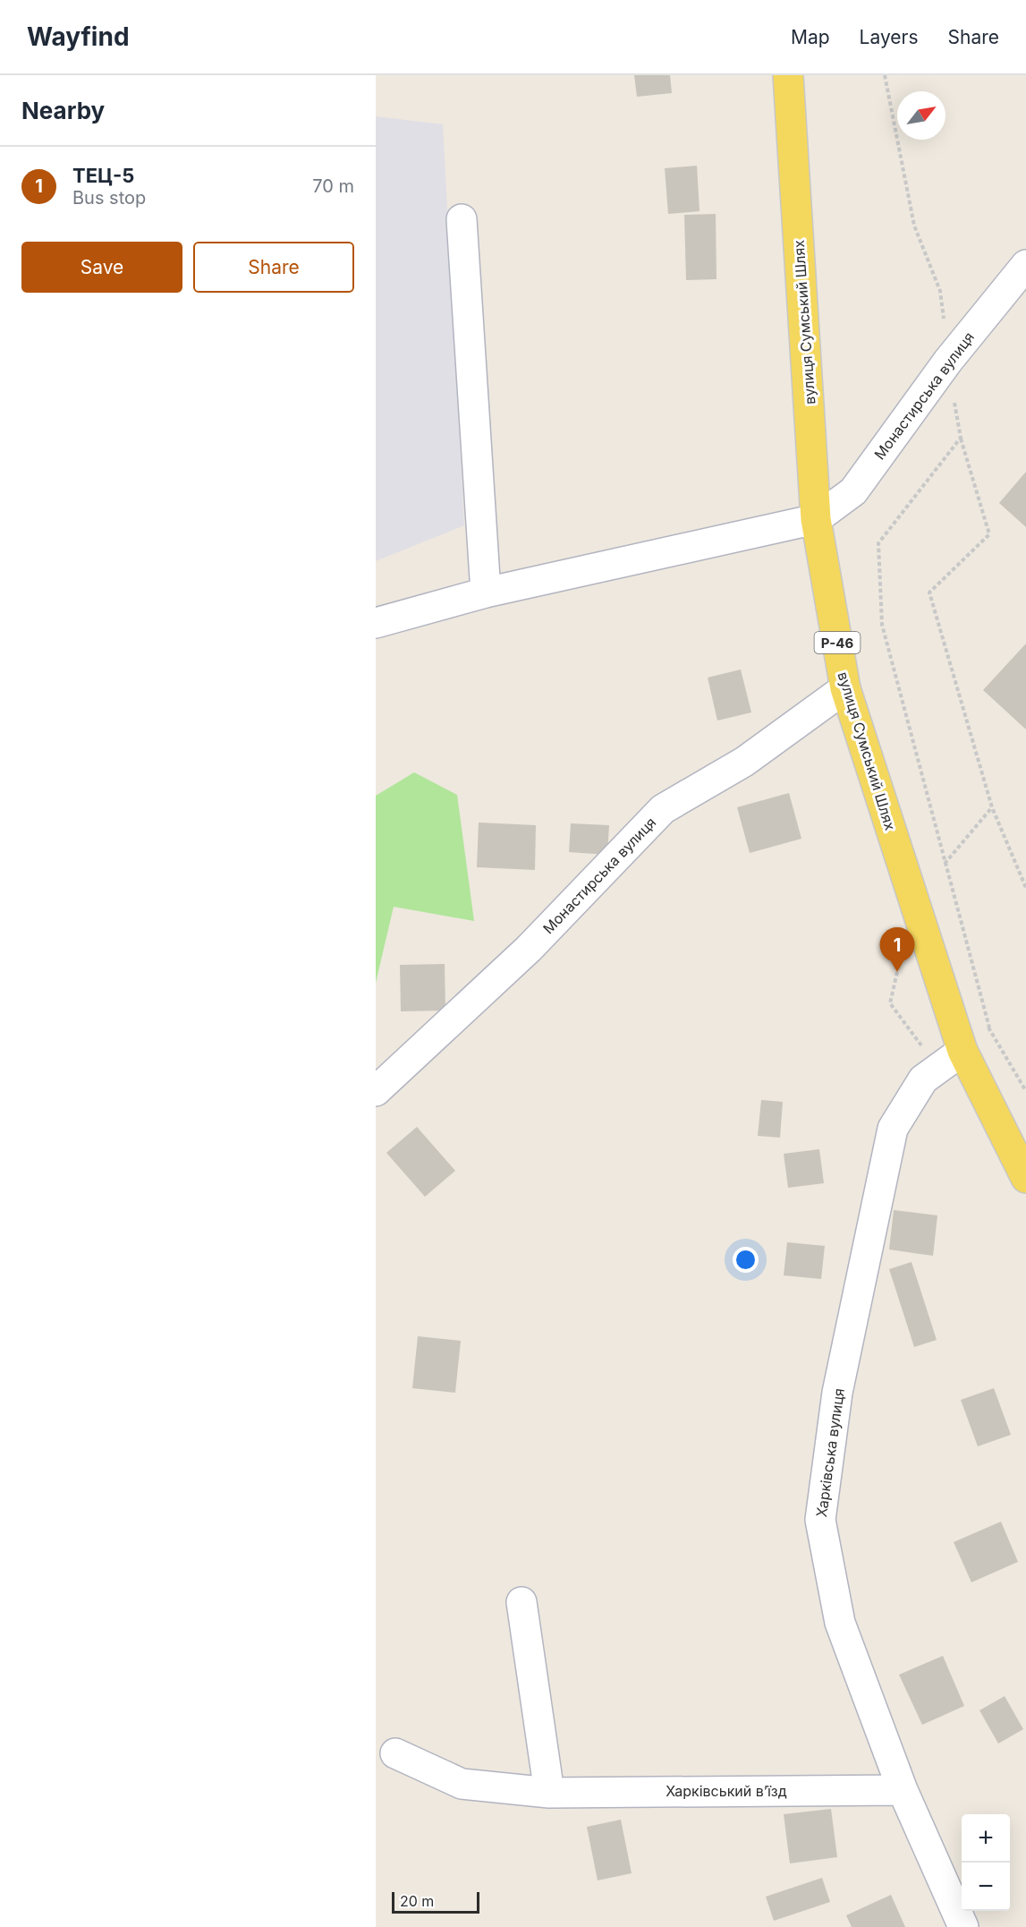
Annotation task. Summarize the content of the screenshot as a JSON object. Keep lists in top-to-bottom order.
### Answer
{
  "streets": {
    "main road": ["вулиця Сумський Шлях", "Р-46"],
    "street": ["Монастирська вулиця", "Харківська вулиця", "Харківський в’їзд"]
  },
  "crossings": [
    ["вулиця Сумський Шлях", "Монастирська вулиця"],
    ["вулиця Сумський Шлях", "Харківська вулиця"],
    ["Харківська вулиця", "Харківський в’їзд"]
  ],
  "scale_bar": "20 m",
  "north": "top right",
  "page": {
    "header": "Wayfind",
    "nav": ["Map", "Layers", "Share"],
    "heading": "Nearby",
    "list": [
      {
        "mark": "1",
        "name": "ТЕЦ-5",
        "note": "Bus stop",
        "value": "70 m"
      }
    ],
    "buttons": ["Save", "Share"],
    "pins": "1",
    "map_buttons": ["+", "−"],
    "scale": "20 m"
  }
}
